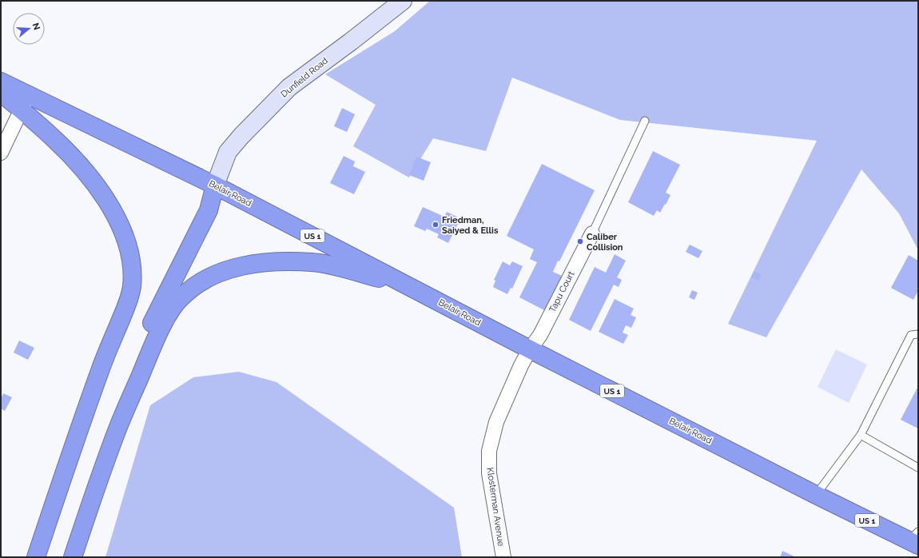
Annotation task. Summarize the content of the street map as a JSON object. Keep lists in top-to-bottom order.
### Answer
{
  "streets": {
    "highway": ["Belair Road", "US 1"],
    "street": ["Dunfield Road", "Tapu Court", "Klosterman Avenue"]
  },
  "crossings": [
    ["Dunfield Road", "Belair Road"],
    ["Belair Road", "Tapu Court"],
    ["Belair Road", "Klosterman Avenue"],
    ["Tapu Court", "Klosterman Avenue"]
  ],
  "places": ["Friedman, Saiyed & Ellis", "Caliber Collision"],
  "north": "right"
}
